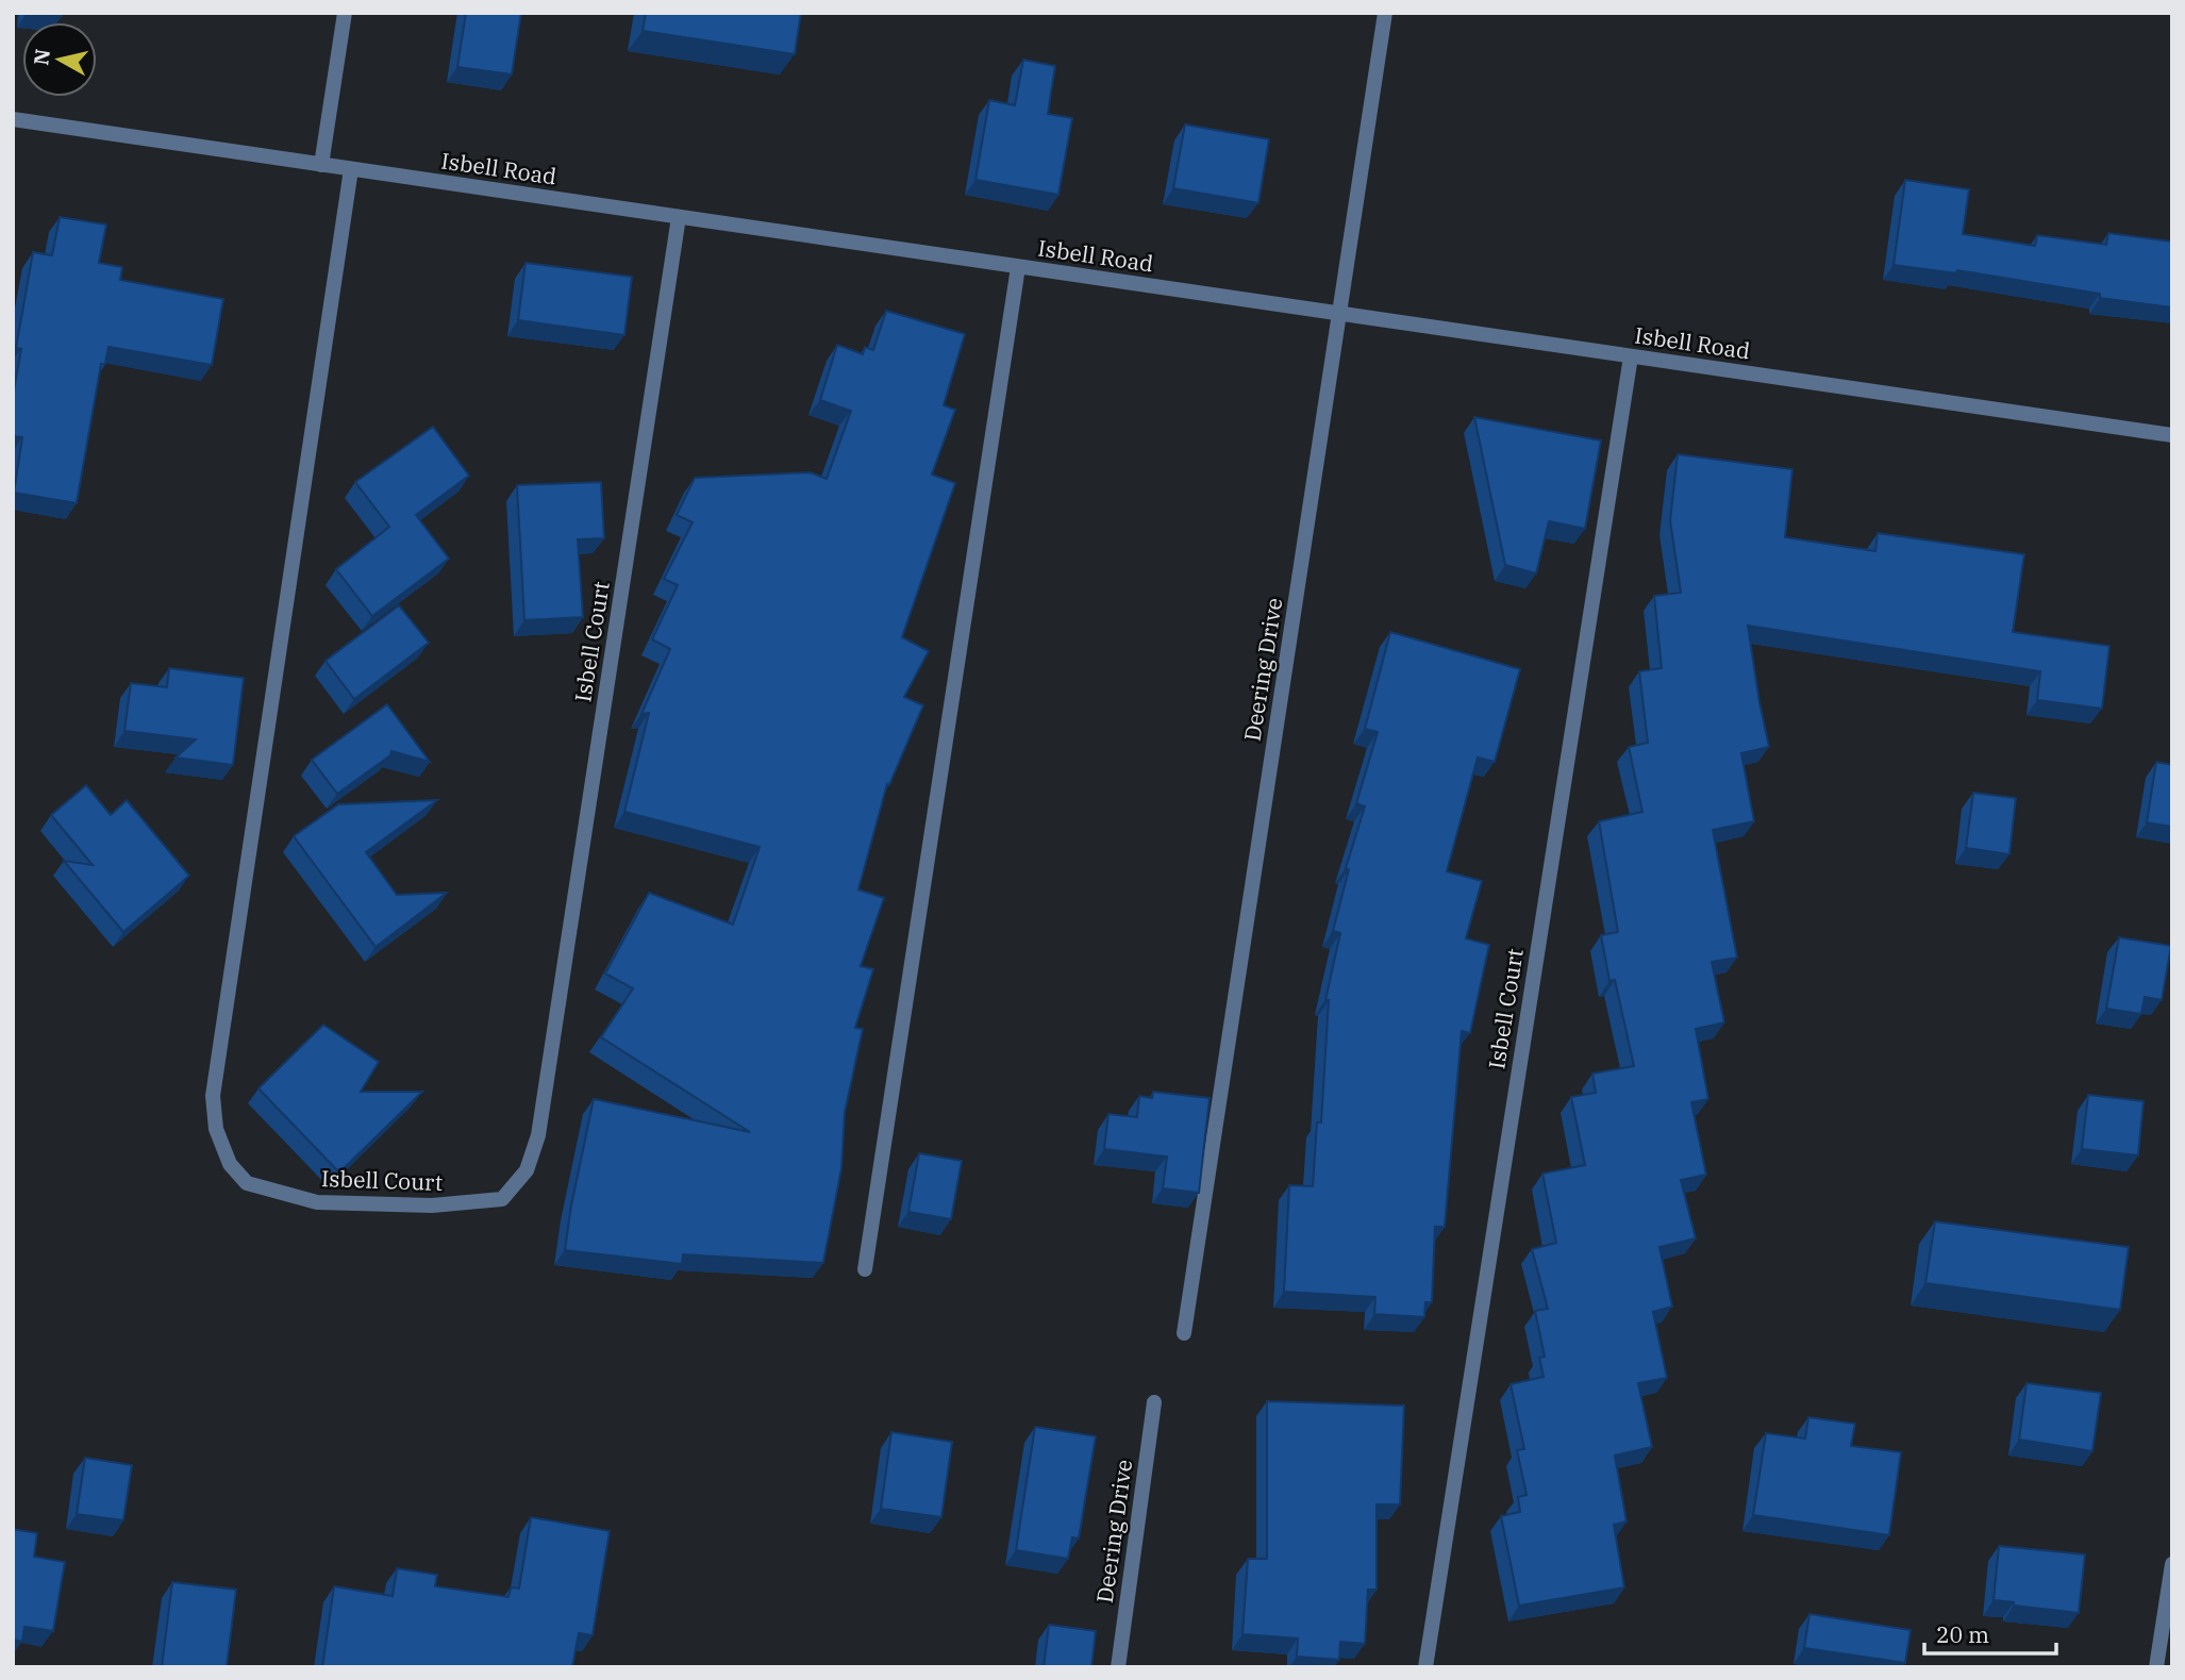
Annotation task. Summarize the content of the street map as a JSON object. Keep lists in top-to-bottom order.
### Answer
{
  "streets": {
    "street": ["Isbell Road", "Isbell Court", "Deering Drive"]
  },
  "crossings": [
    ["Isbell Road", "Isbell Court"],
    ["Isbell Road", "Deering Drive"]
  ],
  "scale_bar": "20 m",
  "north": "left"
}
